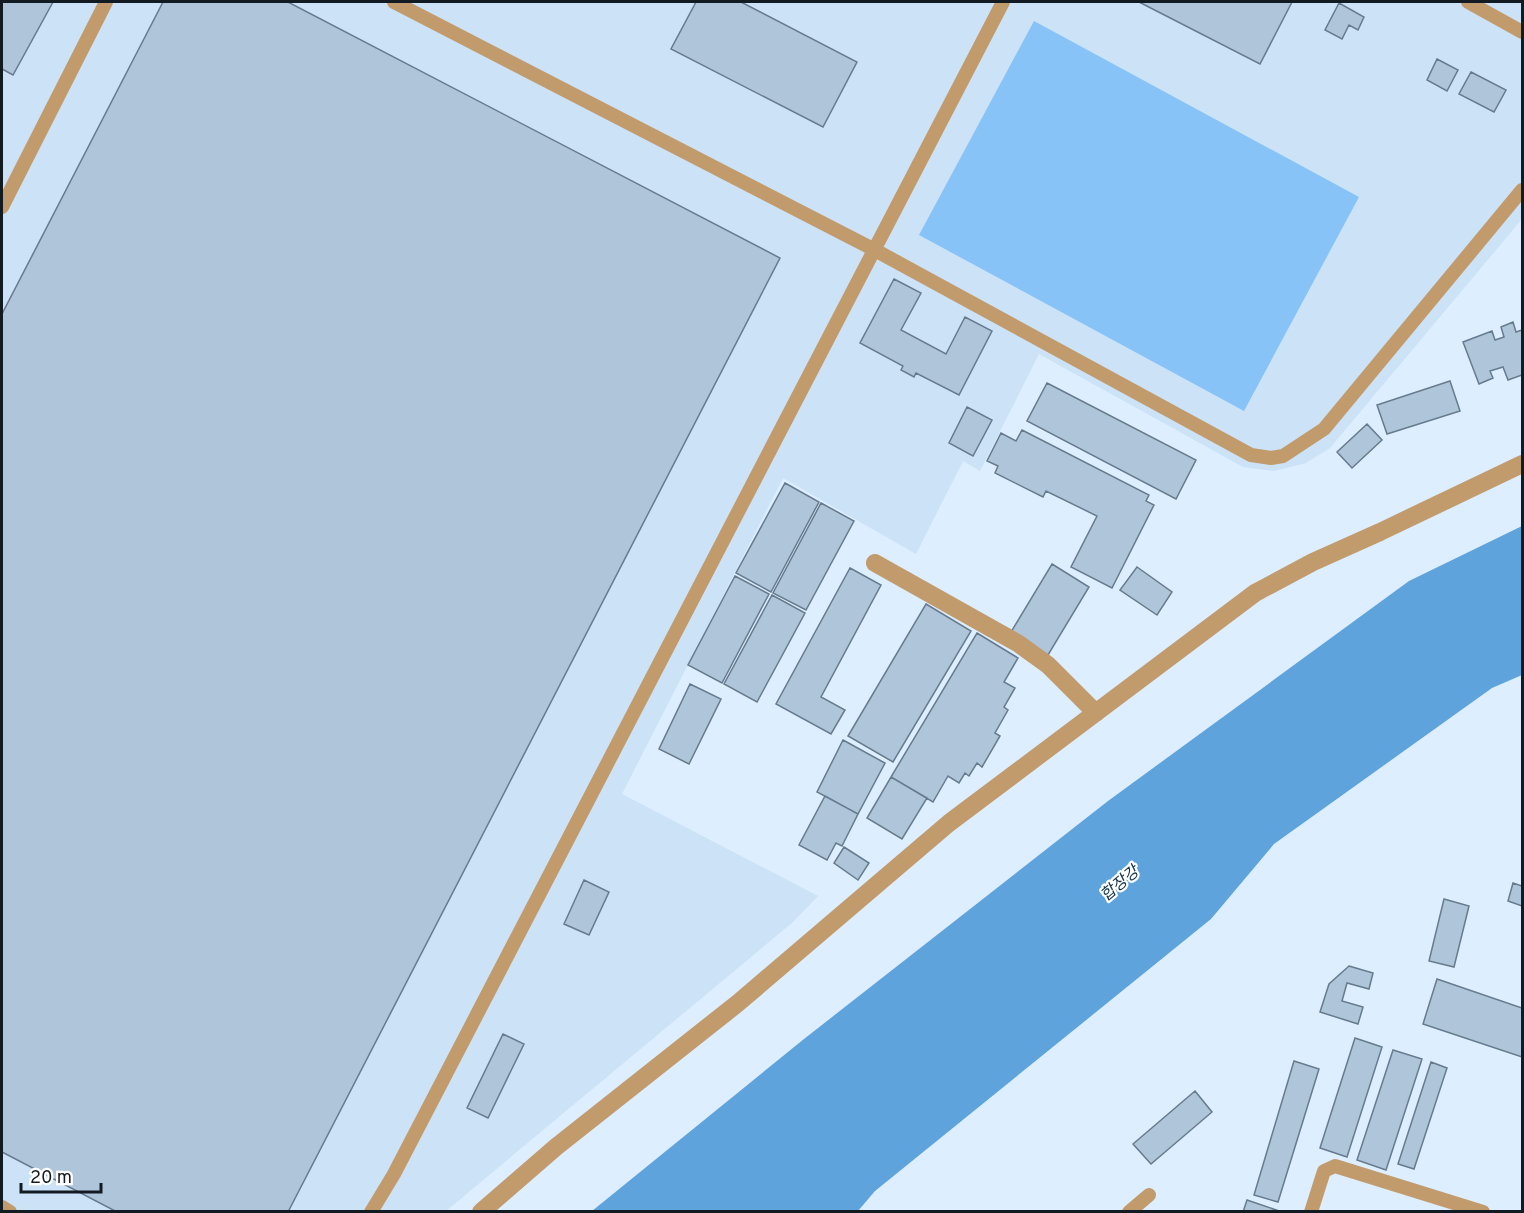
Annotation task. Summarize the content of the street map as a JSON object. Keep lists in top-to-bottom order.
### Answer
{
  "water": ["합장강"],
  "scale_bar": "20 m"
}
